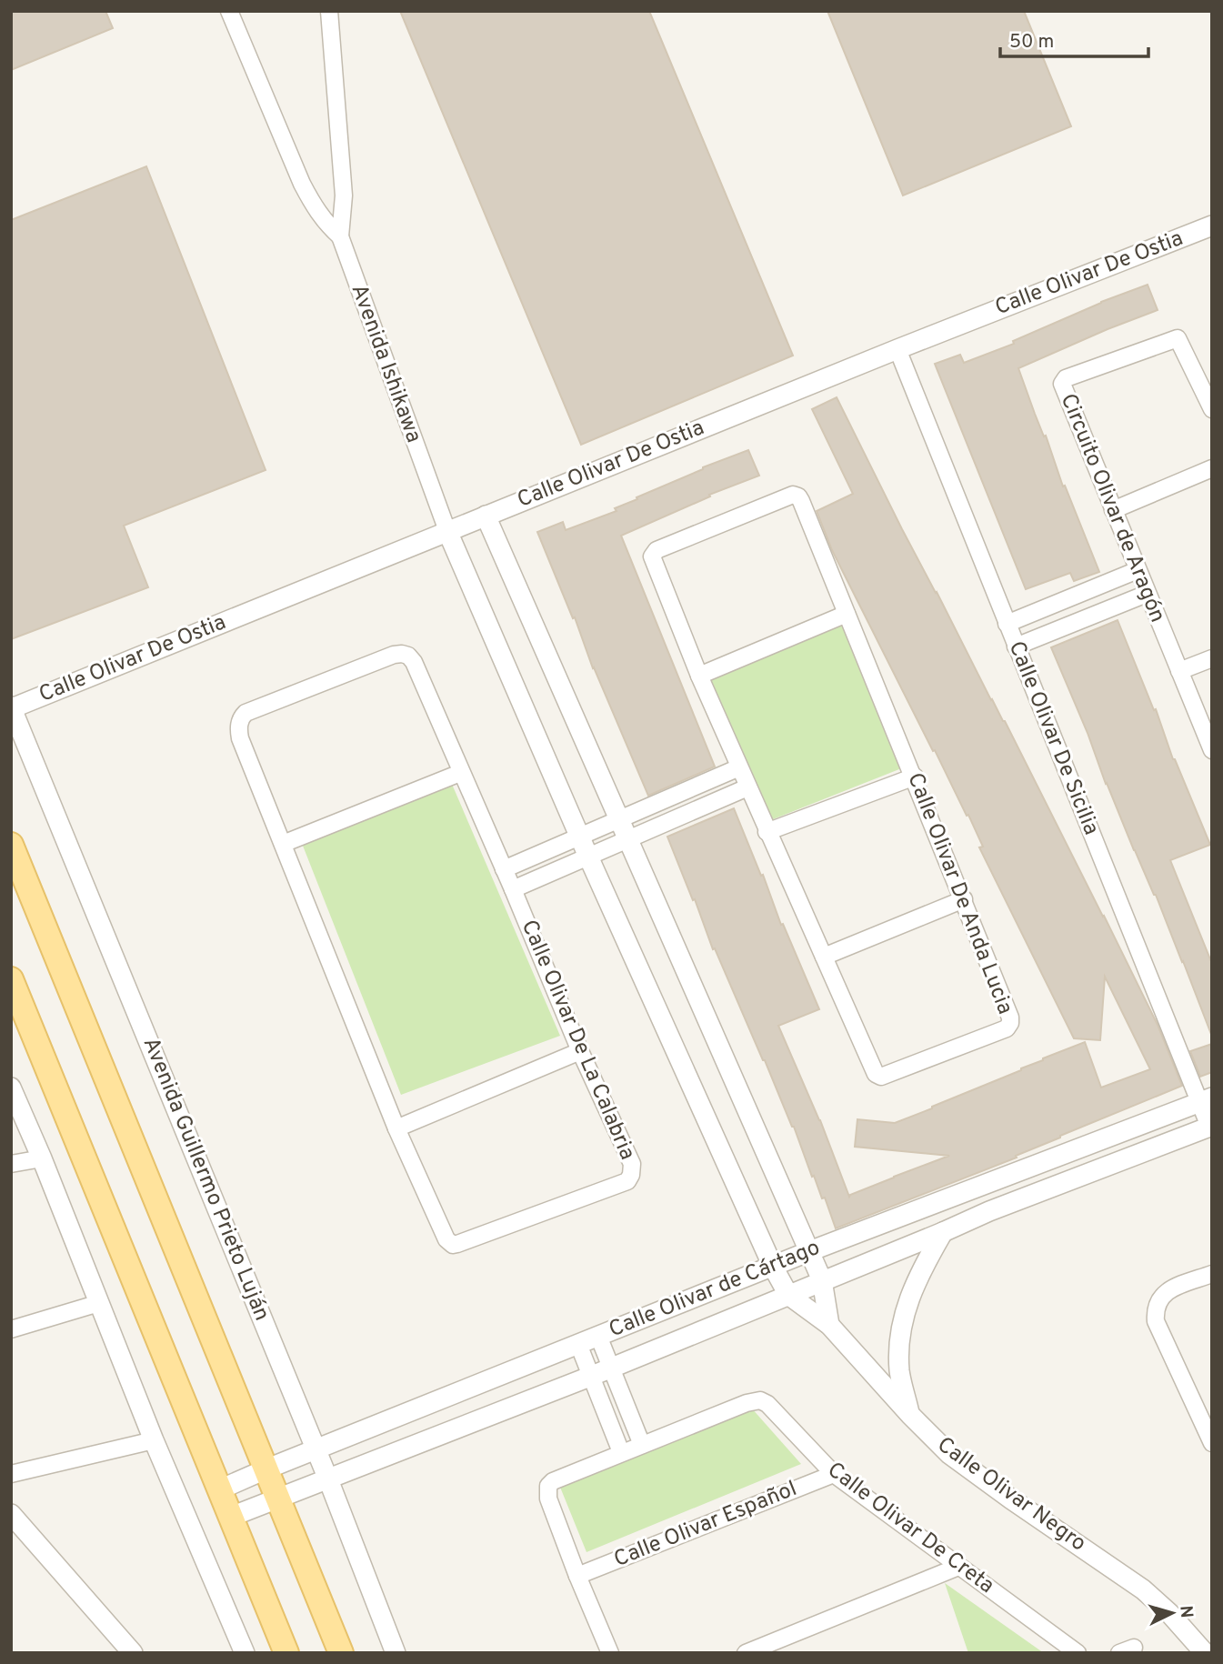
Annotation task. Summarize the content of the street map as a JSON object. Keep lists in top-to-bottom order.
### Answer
{
  "streets": {
    "street": [
      "Calle Olivar De Ostia",
      "Avenida Ishikawa",
      "Circuito Olivar de Aragón",
      "Calle Olivar De Sicilia",
      "Calle Olivar De Anda Lucia",
      "Calle Olivar De La Calabria",
      "Avenida Guillermo Prieto Luján",
      "Calle Olivar de Cártago",
      "Calle Olivar Negro",
      "Calle Olivar Español",
      "Calle Olivar De Creta"
    ]
  },
  "crossings": [
    ["Calle Olivar De Ostia", "Avenida Ishikawa"],
    ["Calle Olivar De Ostia", "Calle Olivar De Sicilia"],
    ["Calle Olivar De Ostia", "Avenida Guillermo Prieto Luján"],
    ["Circuito Olivar de Aragón", "Calle Olivar De Sicilia"],
    ["Calle Olivar De Sicilia", "Calle Olivar de Cártago"],
    ["Avenida Guillermo Prieto Luján", "Calle Olivar de Cártago"],
    ["Calle Olivar de Cártago", "Calle Olivar Negro"],
    ["Calle Olivar Español", "Calle Olivar De Creta"]
  ],
  "scale_bar": "50 m",
  "north": "right"
}
